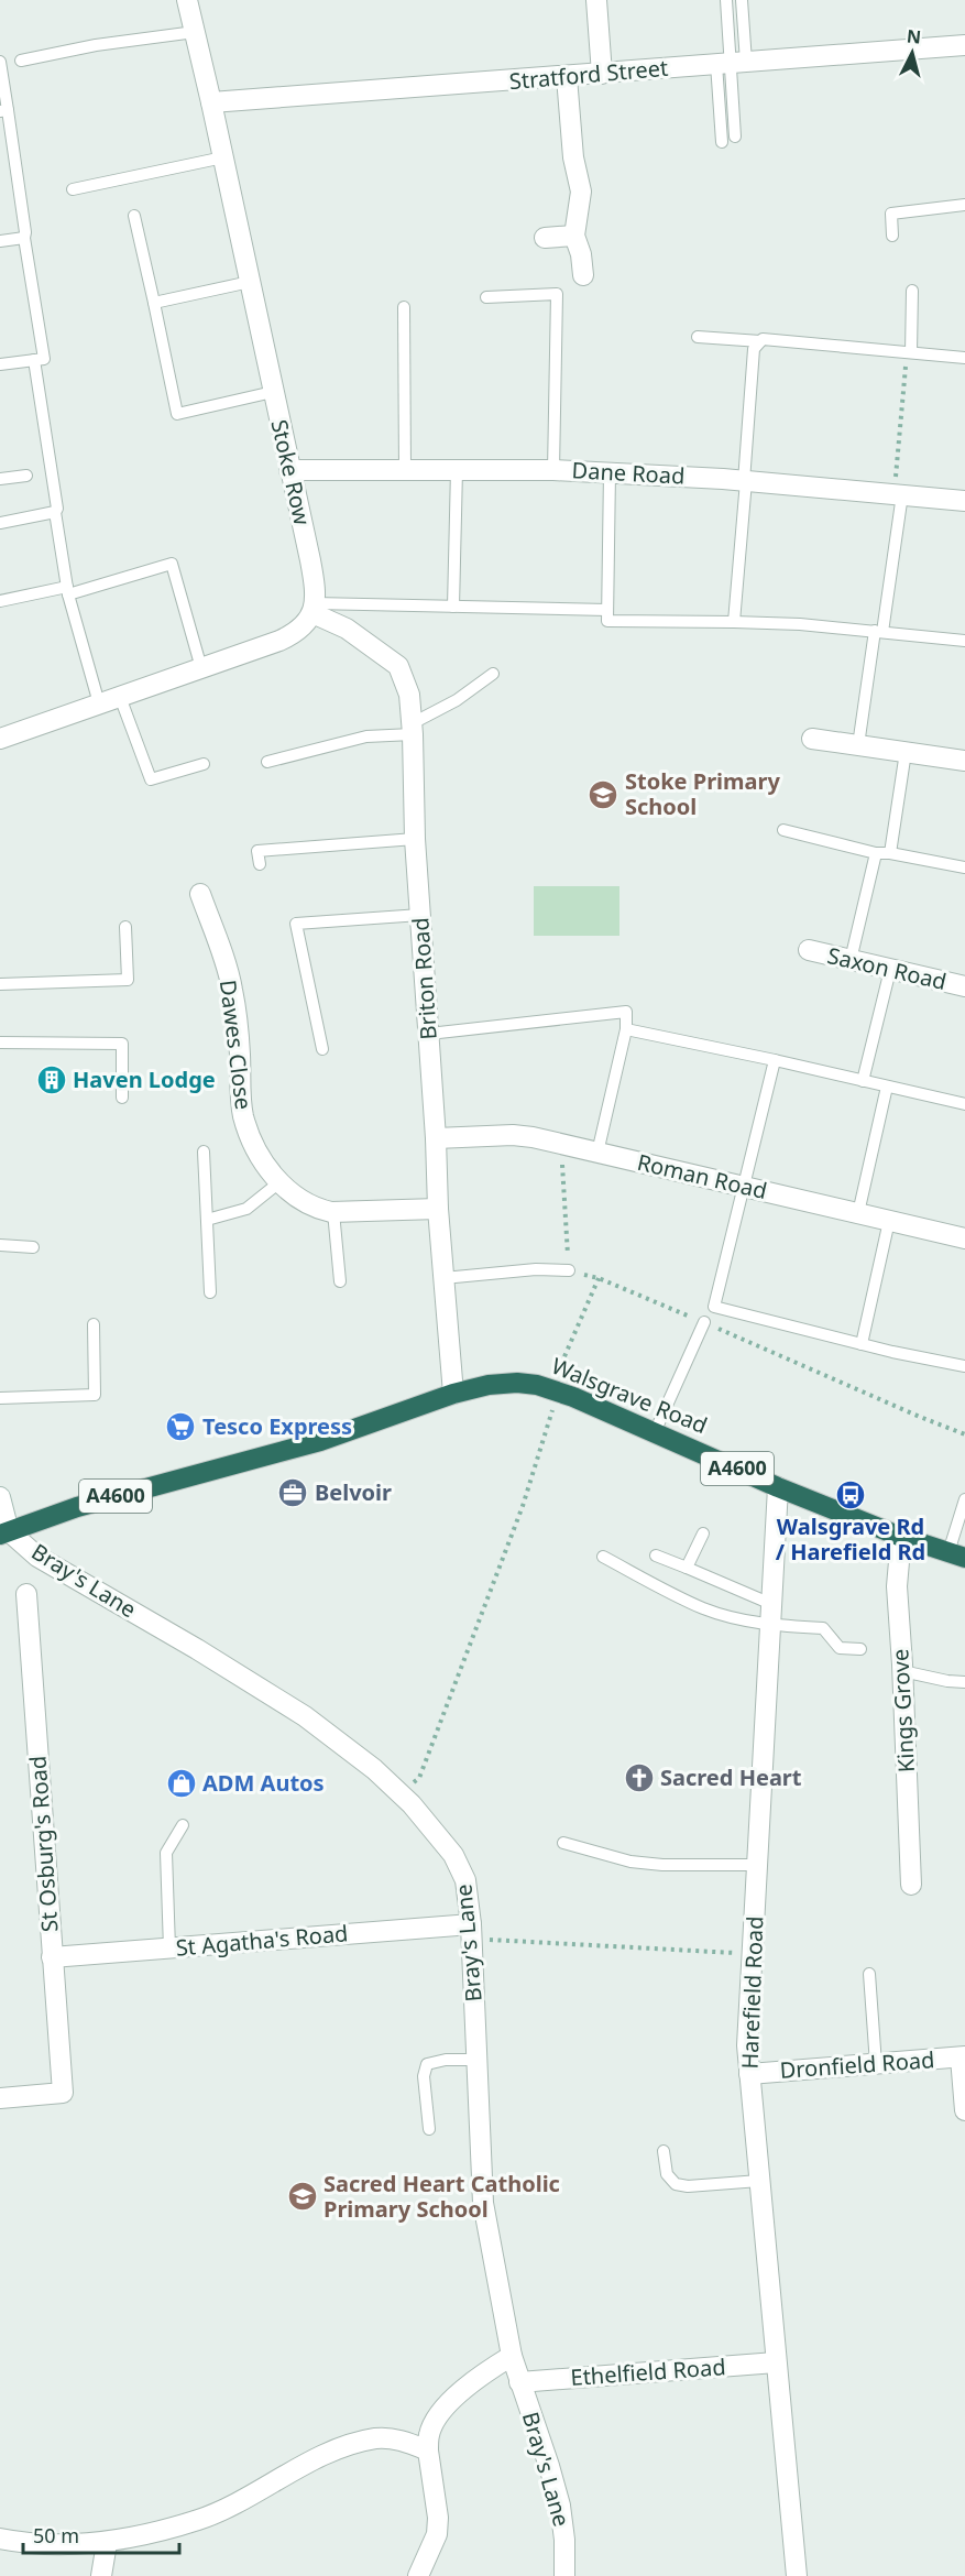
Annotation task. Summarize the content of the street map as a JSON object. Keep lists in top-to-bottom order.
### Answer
{
  "streets": {
    "highway": ["Walsgrave Road", "A4600"],
    "street": [
      "Stratford Street",
      "Stoke Row",
      "Dane Road",
      "Saxon Road",
      "Briton Road",
      "Dawes Close",
      "Roman Road",
      "Bray's Lane",
      "Kings Grove",
      "St Osburg's Road",
      "St Agatha's Road",
      "Harefield Road",
      "Dronfield Road",
      "Ethelfield Road"
    ]
  },
  "crossings": [
    ["Stratford Street", "Stoke Row"],
    ["Stoke Row", "Dane Road"],
    ["Stoke Row", "Briton Road"],
    ["Briton Road", "Dawes Close"],
    ["Briton Road", "Roman Road"],
    ["Briton Road", "Walsgrave Road"],
    ["Walsgrave Road", "Bray's Lane"],
    ["Walsgrave Road", "Kings Grove"],
    ["Walsgrave Road", "Harefield Road"],
    ["Bray's Lane", "St Agatha's Road"],
    ["Bray's Lane", "Ethelfield Road"],
    ["St Osburg's Road", "St Agatha's Road"],
    ["Harefield Road", "Dronfield Road"],
    ["Harefield Road", "Ethelfield Road"]
  ],
  "places": {
    "school or university": ["Stoke Primary School", "Sacred Heart Catholic Primary School"],
    "building": ["Haven Lodge"],
    "supermarket": ["Tesco Express"],
    "office": ["Belvoir"],
    "bus stop": ["Walsgrave Rd / Harefield Rd"],
    "church": ["Sacred Heart"],
    "shop": ["ADM Autos"]
  },
  "scale_bar": "50 m",
  "north": "top"
}
